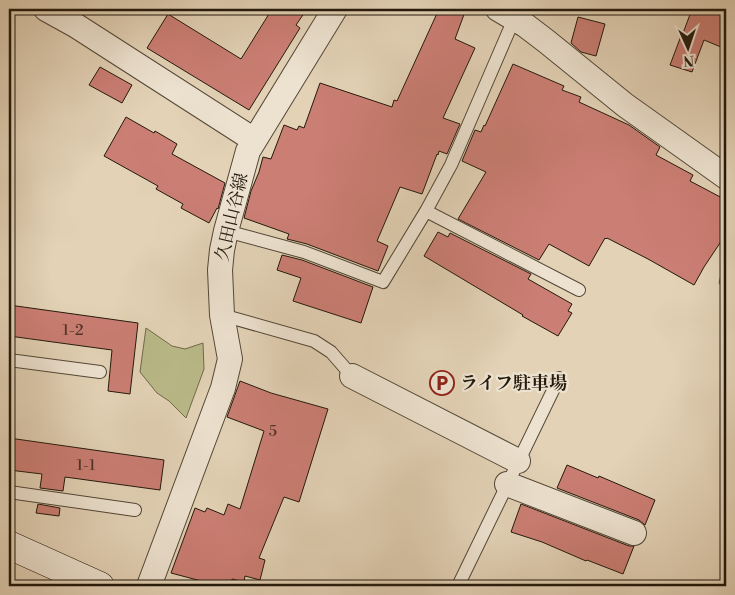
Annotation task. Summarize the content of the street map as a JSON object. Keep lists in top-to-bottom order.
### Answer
{
  "streets": {
    "street": ["久田山谷線"]
  },
  "places": {
    "parking": ["ライフ駐車場"]
  },
  "house_numbers": ["1-2", "5", "1-1"],
  "north": "bottom"
}
